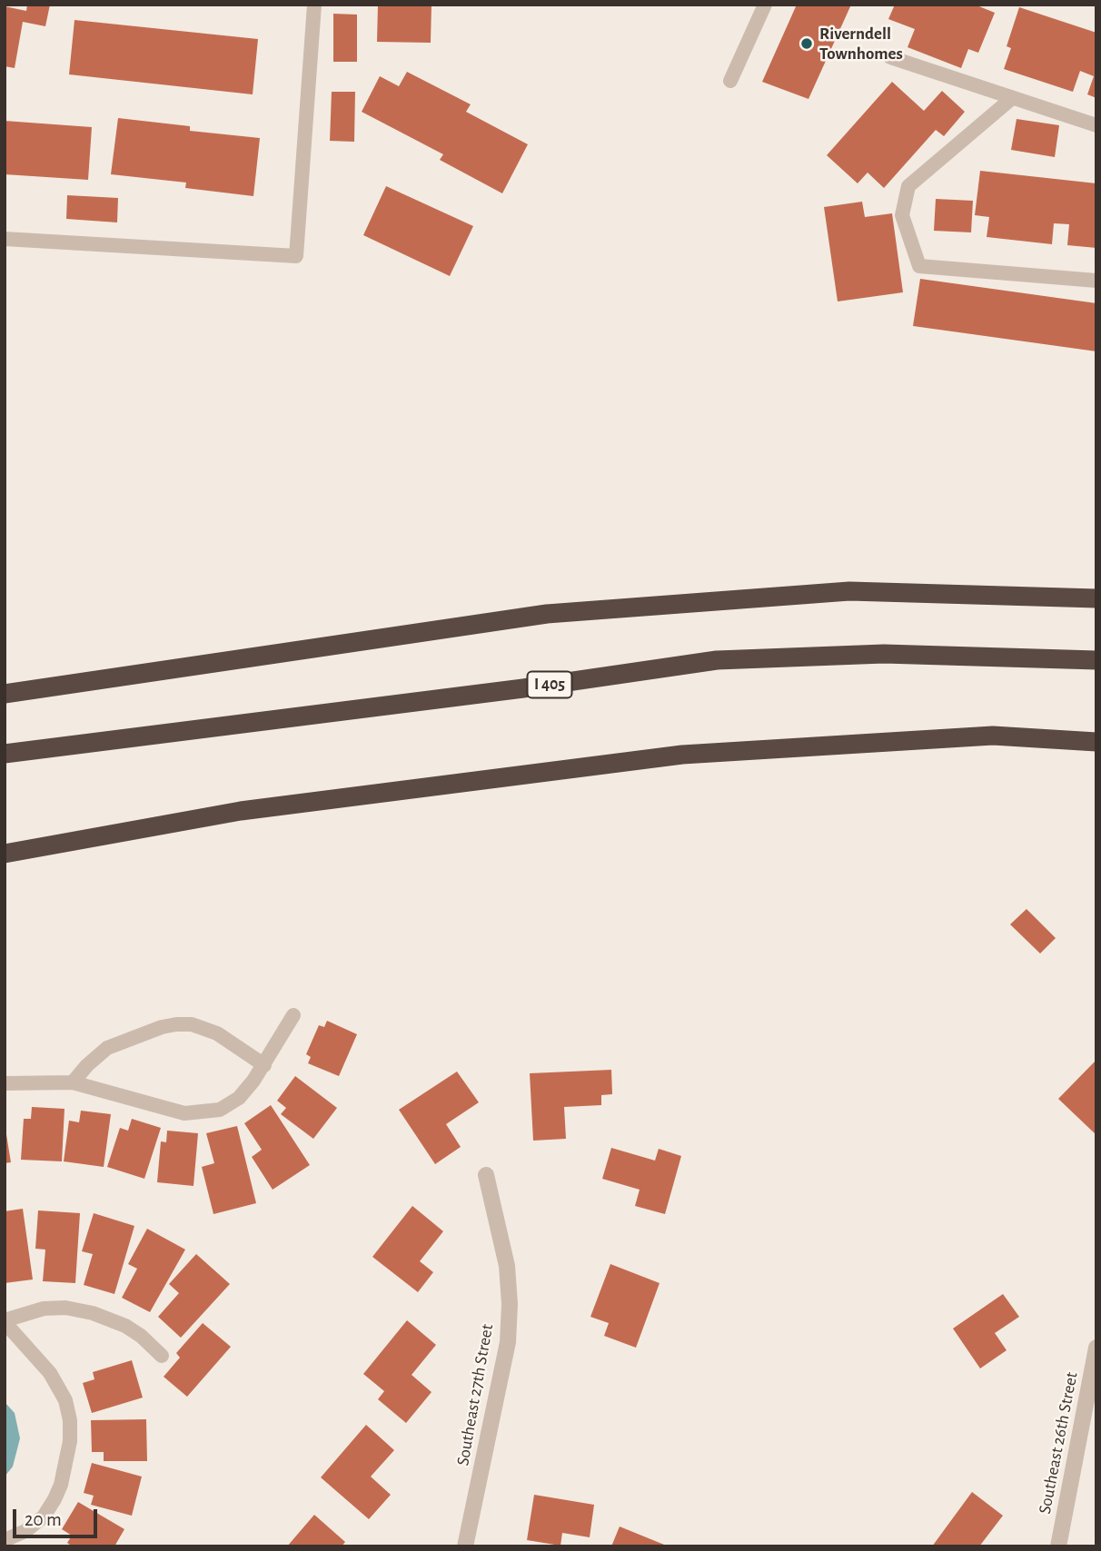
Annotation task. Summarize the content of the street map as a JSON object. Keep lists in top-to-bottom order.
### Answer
{
  "streets": {
    "highway": ["I 405"],
    "street": ["Southeast 27th Street", "Southeast 26th Street"]
  },
  "places": ["Riverndell Townhomes"],
  "scale_bar": "20 m"
}
